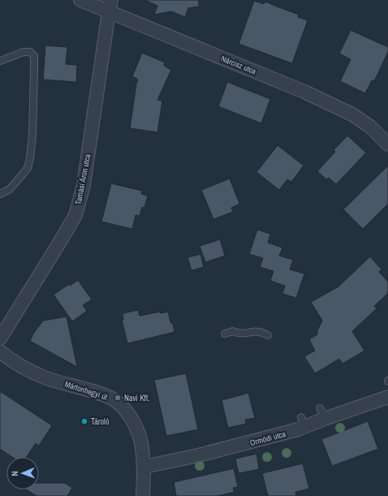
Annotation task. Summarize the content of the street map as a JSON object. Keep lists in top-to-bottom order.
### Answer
{
  "streets": {
    "street": [
      "Nárcisz utca",
      "Tamási Áron utca",
      "Mártonhegyi út",
      "Ormódi utca"
    ]
  },
  "crossings": [
    ["Nárcisz utca", "Tamási Áron utca"],
    ["Mártonhegyi út", "Ormódi utca"]
  ],
  "places": ["Navi Kft.", "Tároló"],
  "north": "left"
}
